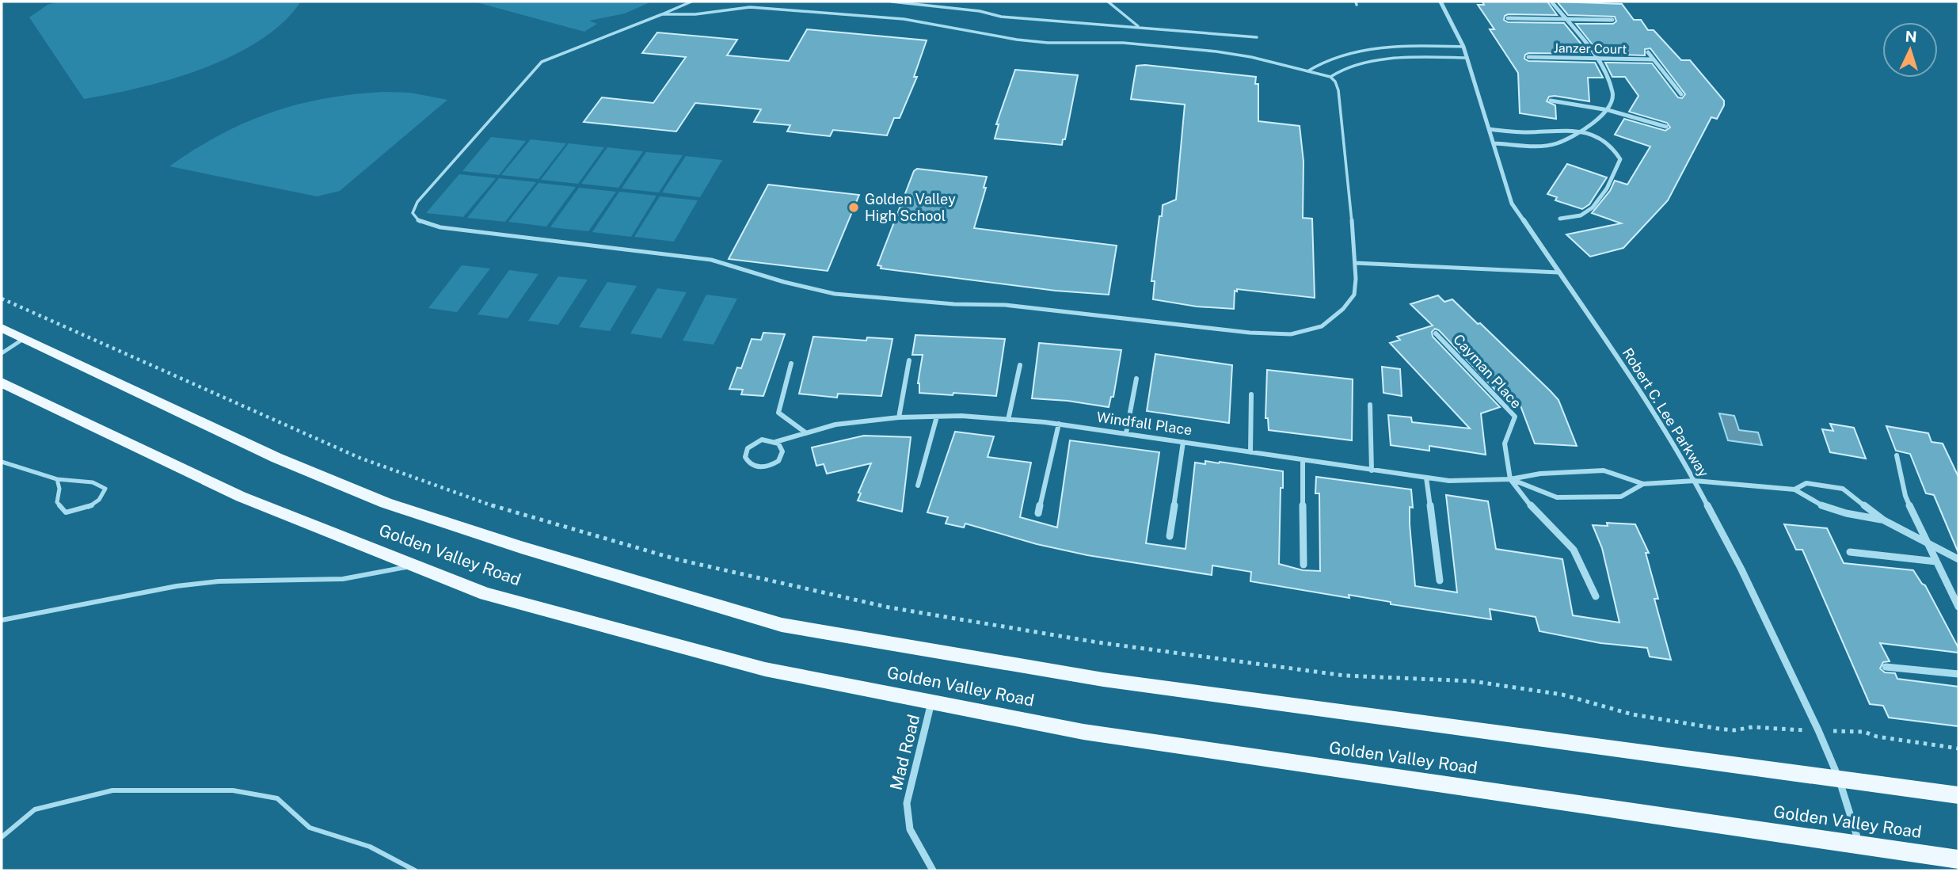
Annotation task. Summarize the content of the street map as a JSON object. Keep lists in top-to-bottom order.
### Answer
{
  "streets": {
    "main road": ["Golden Valley Road"],
    "street": [
      "Janzer Court",
      "Cayman Place",
      "Robert C. Lee Parkway",
      "Windfall Place",
      "Mad Road"
    ]
  },
  "crossings": [
    ["Cayman Place", "Windfall Place"],
    ["Robert C. Lee Parkway", "Golden Valley Road"],
    ["Golden Valley Road", "Mad Road"]
  ],
  "places": ["Golden Valley High School"],
  "north": "top"
}
